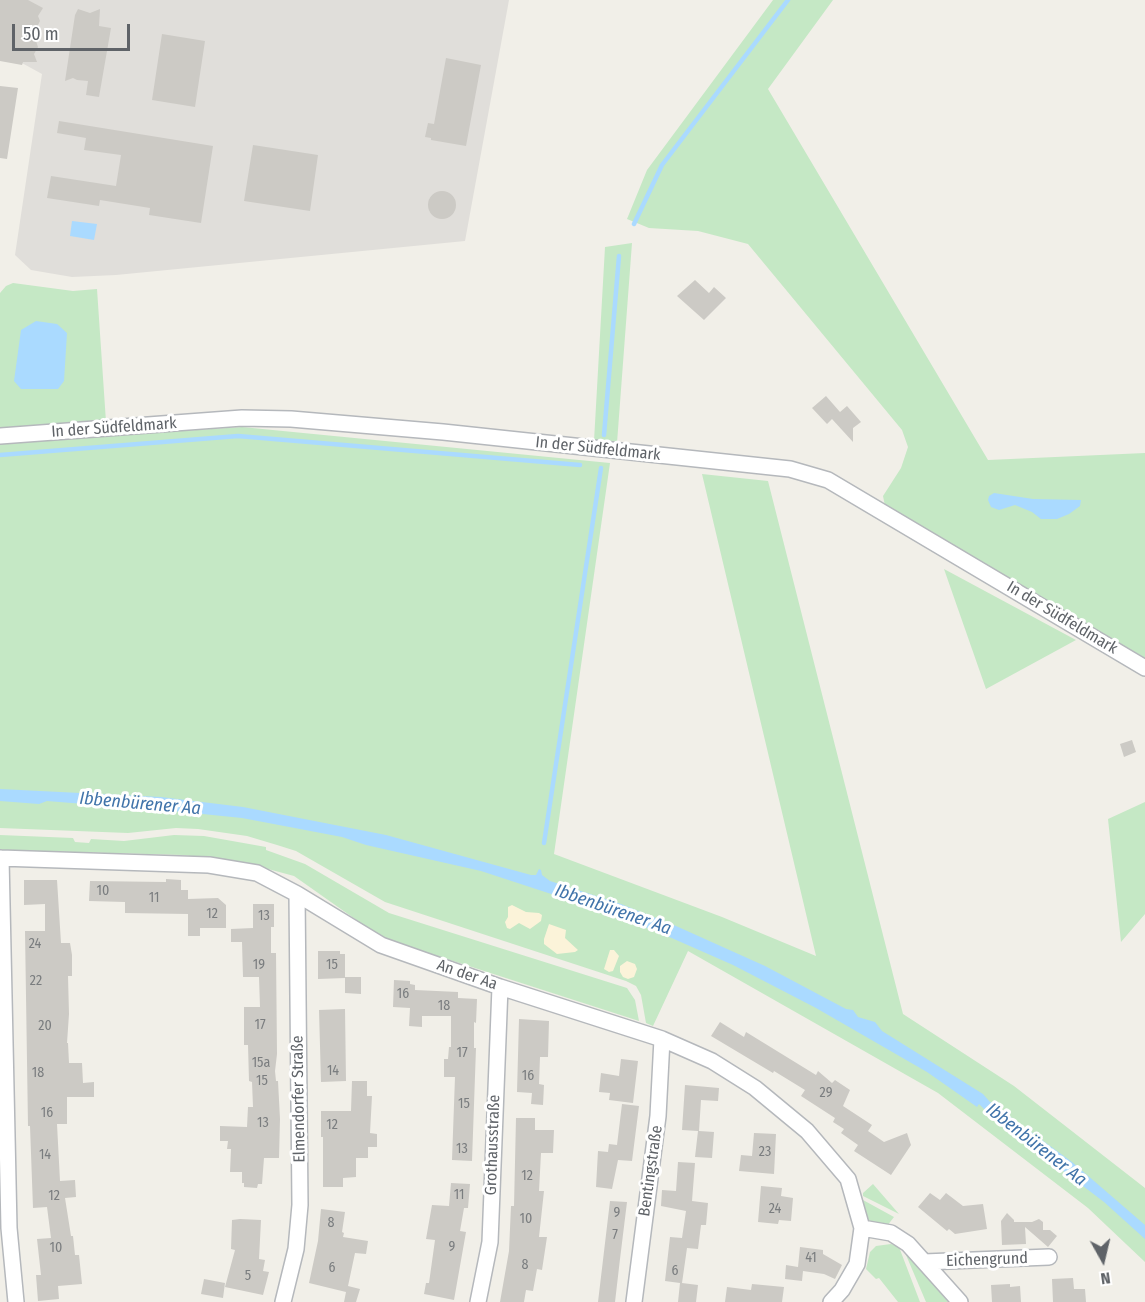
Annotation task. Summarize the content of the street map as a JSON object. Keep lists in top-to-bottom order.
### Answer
{
  "streets": {
    "street": [
      "In der Südfeldmark",
      "An der Aa",
      "Elmendorfer Straße",
      "Grothausstraße",
      "Bentingstraße",
      "Eichengrund"
    ]
  },
  "crossings": [
    ["An der Aa", "Elmendorfer Straße"],
    ["An der Aa", "Grothausstraße"],
    ["An der Aa", "Bentingstraße"],
    ["An der Aa", "Eichengrund"]
  ],
  "water": ["Ibbenbürener Aa"],
  "house_numbers": [
    "10",
    "11",
    "12",
    "13",
    "24",
    "19",
    "15",
    "22",
    "16",
    "18",
    "17",
    "20",
    "17",
    "15a",
    "14",
    "18",
    "16",
    "15",
    "29",
    "15",
    "16",
    "13",
    "12",
    "13",
    "23",
    "14",
    "12",
    "11",
    "12",
    "24",
    "9",
    "10",
    "8",
    "7",
    "9",
    "10",
    "41",
    "8",
    "6",
    "6",
    "5"
  ],
  "scale_bar": "50 m",
  "north": "bottom"
}
